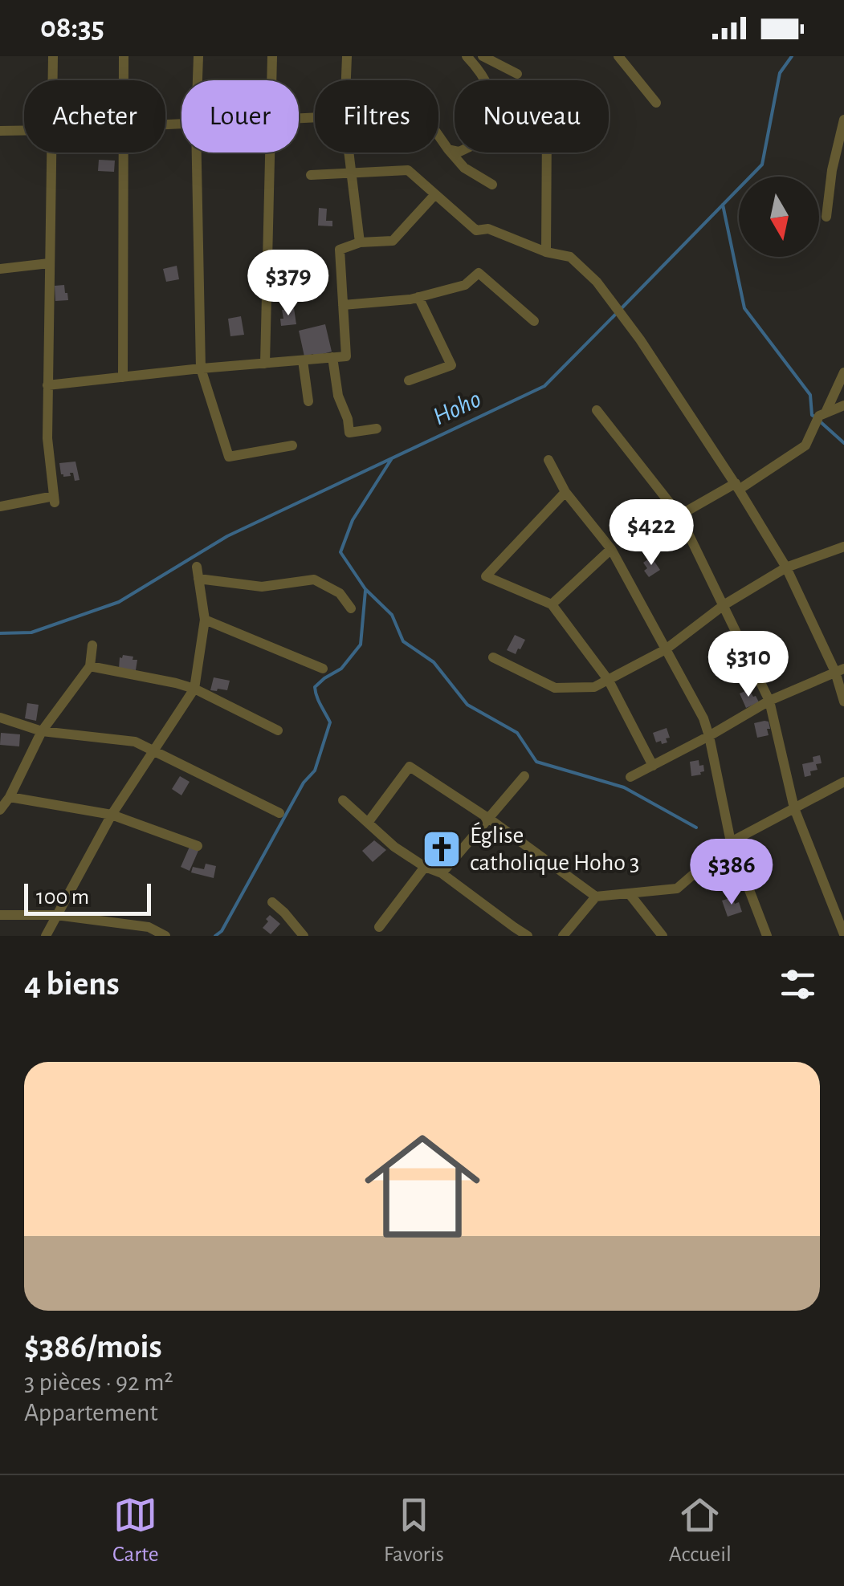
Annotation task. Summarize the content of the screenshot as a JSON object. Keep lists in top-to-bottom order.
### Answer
{
  "water": ["Hoho"],
  "places": {
    "church": ["Église catholique Hoho 3"]
  },
  "scale_bar": "100 m",
  "north": "bottom",
  "page": {
    "status": "08:35",
    "chip": [
      "Acheter",
      "Louer",
      "Filtres",
      "Nouveau"
    ],
    "price": [
      "$379",
      "$422",
      "$310",
      "$386"
    ],
    "scale": "100 m",
    "heading": "4 biens",
    "list": [
      {
        "name": "$386/mois",
        "note": "3 pièces · 92 m² · Appartement"
      }
    ],
    "tabs": ["Carte", "Favoris", "Accueil"]
  }
}
